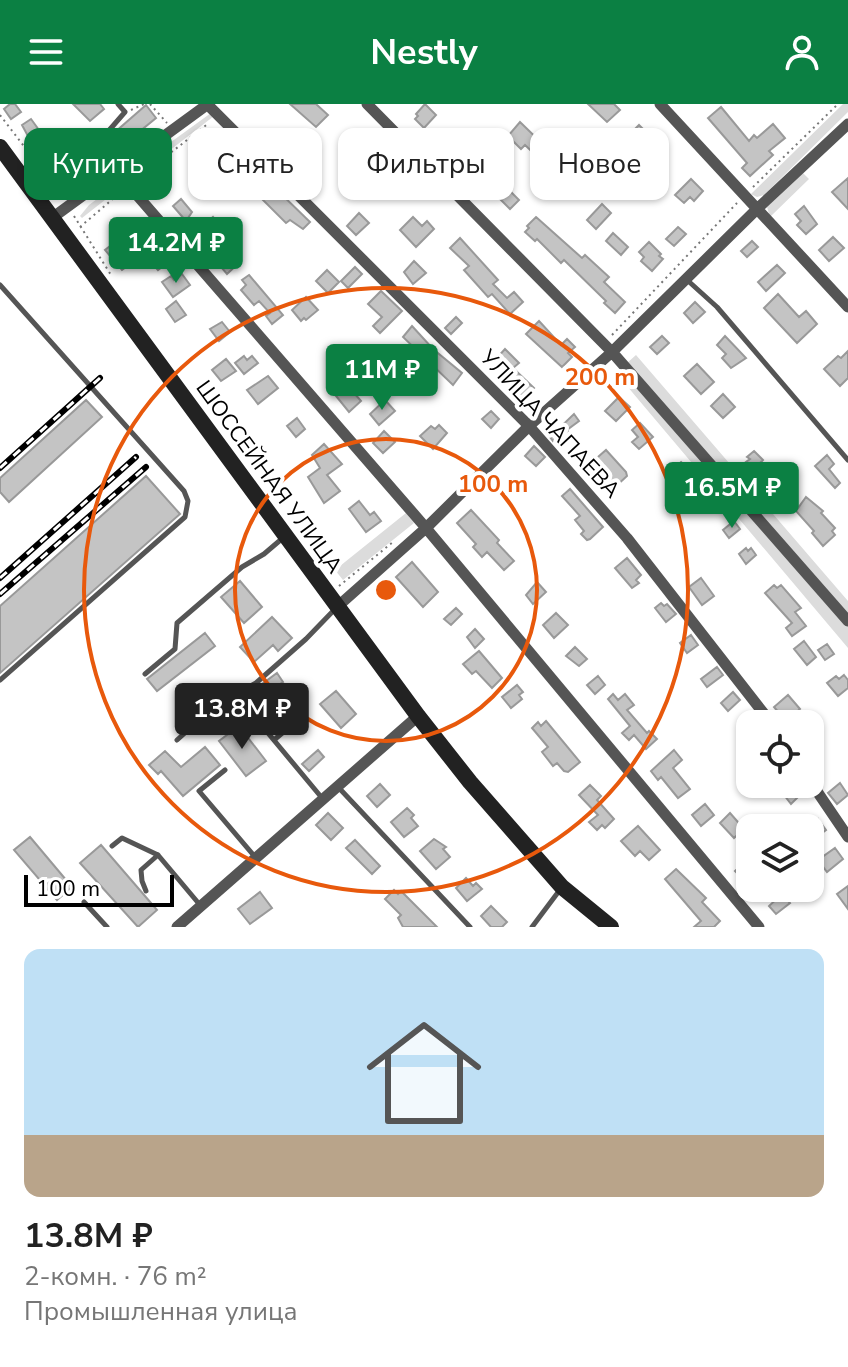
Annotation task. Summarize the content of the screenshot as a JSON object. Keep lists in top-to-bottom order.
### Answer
{
  "streets": {
    "main road": ["ШОССЕЙНАЯ УЛИЦА"],
    "street": ["УЛИЦА ЧАПАЕВА"]
  },
  "scale_bar": "100 m",
  "page": {
    "header": "Nestly",
    "chip": [
      "Купить",
      "Снять",
      "Фильтры",
      "Новое"
    ],
    "price": [
      "14.2M ₽",
      "11M ₽",
      "16.5M ₽",
      "13.8M ₽"
    ],
    "scale": "100 m",
    "list": [
      {
        "name": "13.8M ₽",
        "note": "2-комн. · 76 m² · Промышленная улица"
      }
    ]
  },
  "rings": ["200 m", "100 m"]
}
